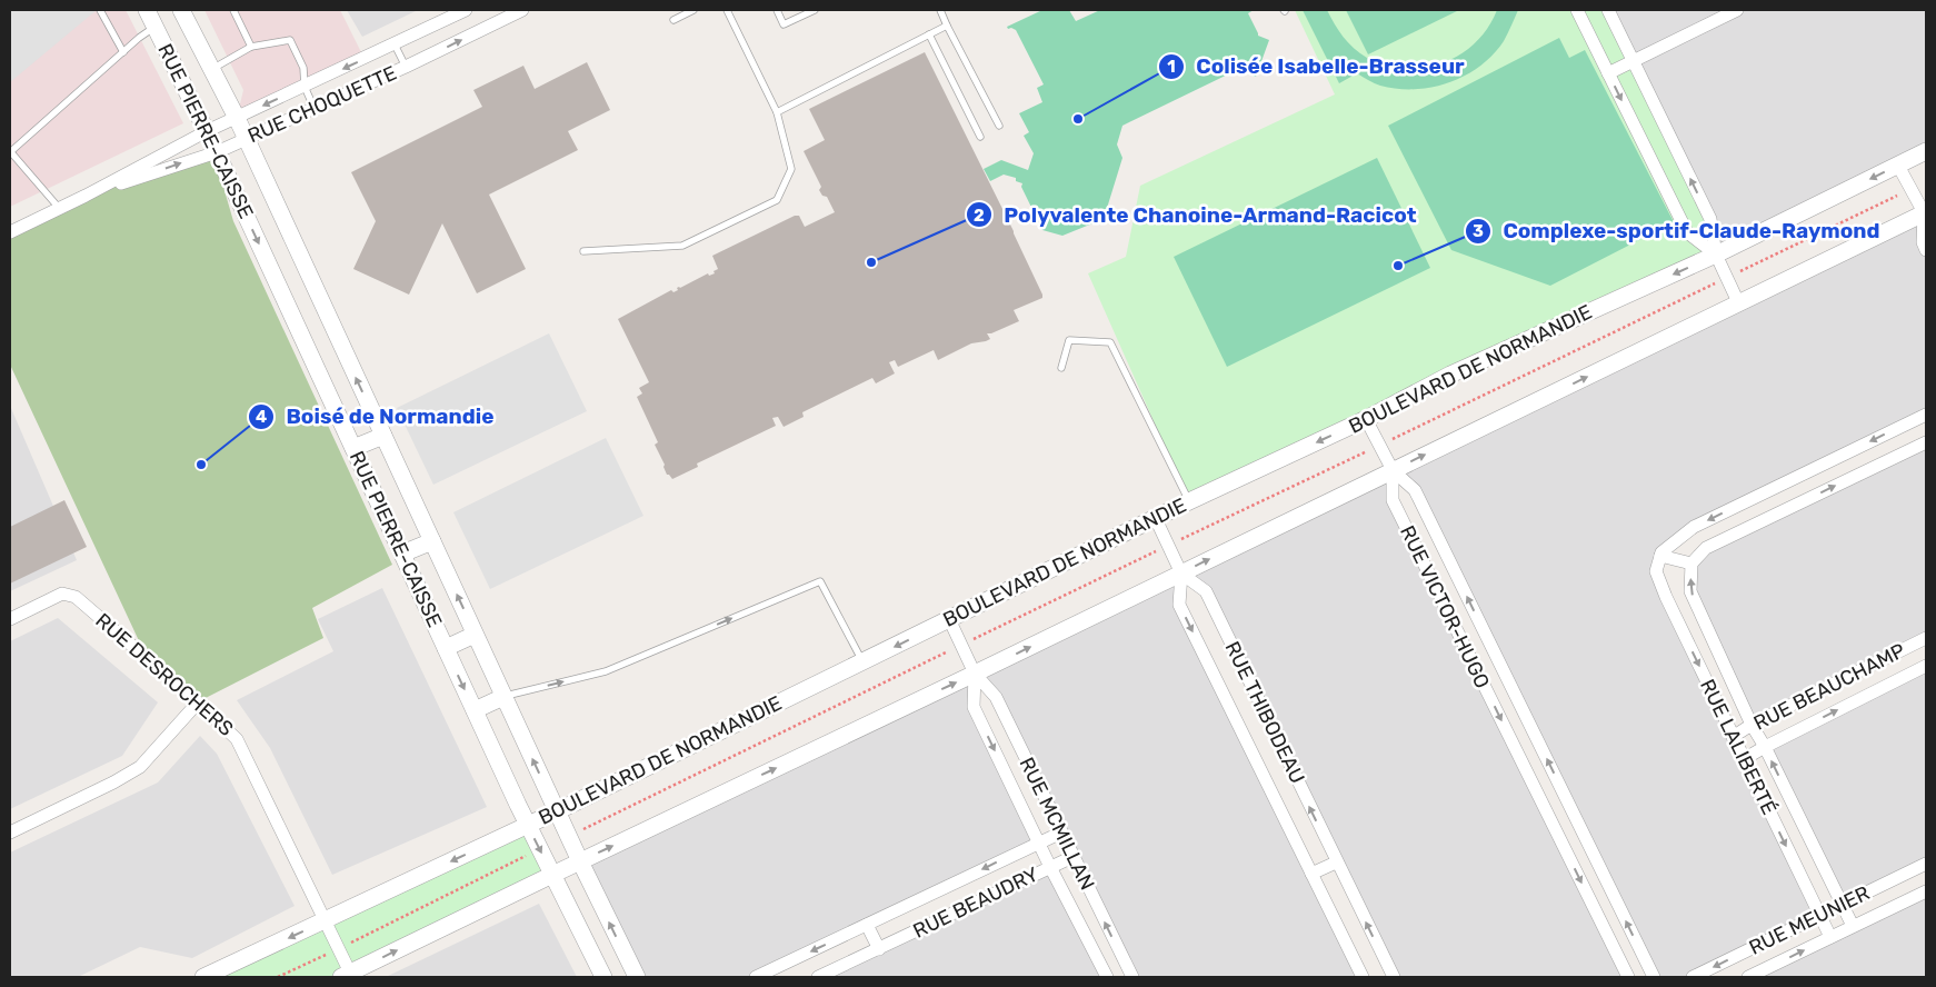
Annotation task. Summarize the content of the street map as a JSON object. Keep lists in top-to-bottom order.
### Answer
{
  "streets": {
    "street": [
      "RUE CHOQUETTE",
      "RUE PIERRE-CAISSE",
      "BOULEVARD DE NORMANDIE",
      "RUE VICTOR-HUGO",
      "RUE DESROCHERS",
      "RUE BEAUCHAMP",
      "RUE THIBODEAU",
      "RUE LALIBERTÉ",
      "RUE MCMILLAN",
      "RUE BEAUDRY",
      "RUE MEUNIER"
    ]
  },
  "crossings": [
    ["RUE CHOQUETTE", "RUE PIERRE-CAISSE"],
    ["RUE PIERRE-CAISSE", "BOULEVARD DE NORMANDIE"],
    ["BOULEVARD DE NORMANDIE", "RUE VICTOR-HUGO"],
    ["BOULEVARD DE NORMANDIE", "RUE DESROCHERS"],
    ["BOULEVARD DE NORMANDIE", "RUE THIBODEAU"],
    ["BOULEVARD DE NORMANDIE", "RUE MCMILLAN"],
    ["RUE BEAUCHAMP", "RUE LALIBERTÉ"],
    ["RUE LALIBERTÉ", "RUE MEUNIER"],
    ["RUE MCMILLAN", "RUE BEAUDRY"]
  ],
  "places": [
    "Colisée Isabelle-Brasseur",
    "Polyvalente Chanoine-Armand-Racicot",
    "Complexe-sportif-Claude-Raymond",
    "Boisé de Normandie"
  ]
}
